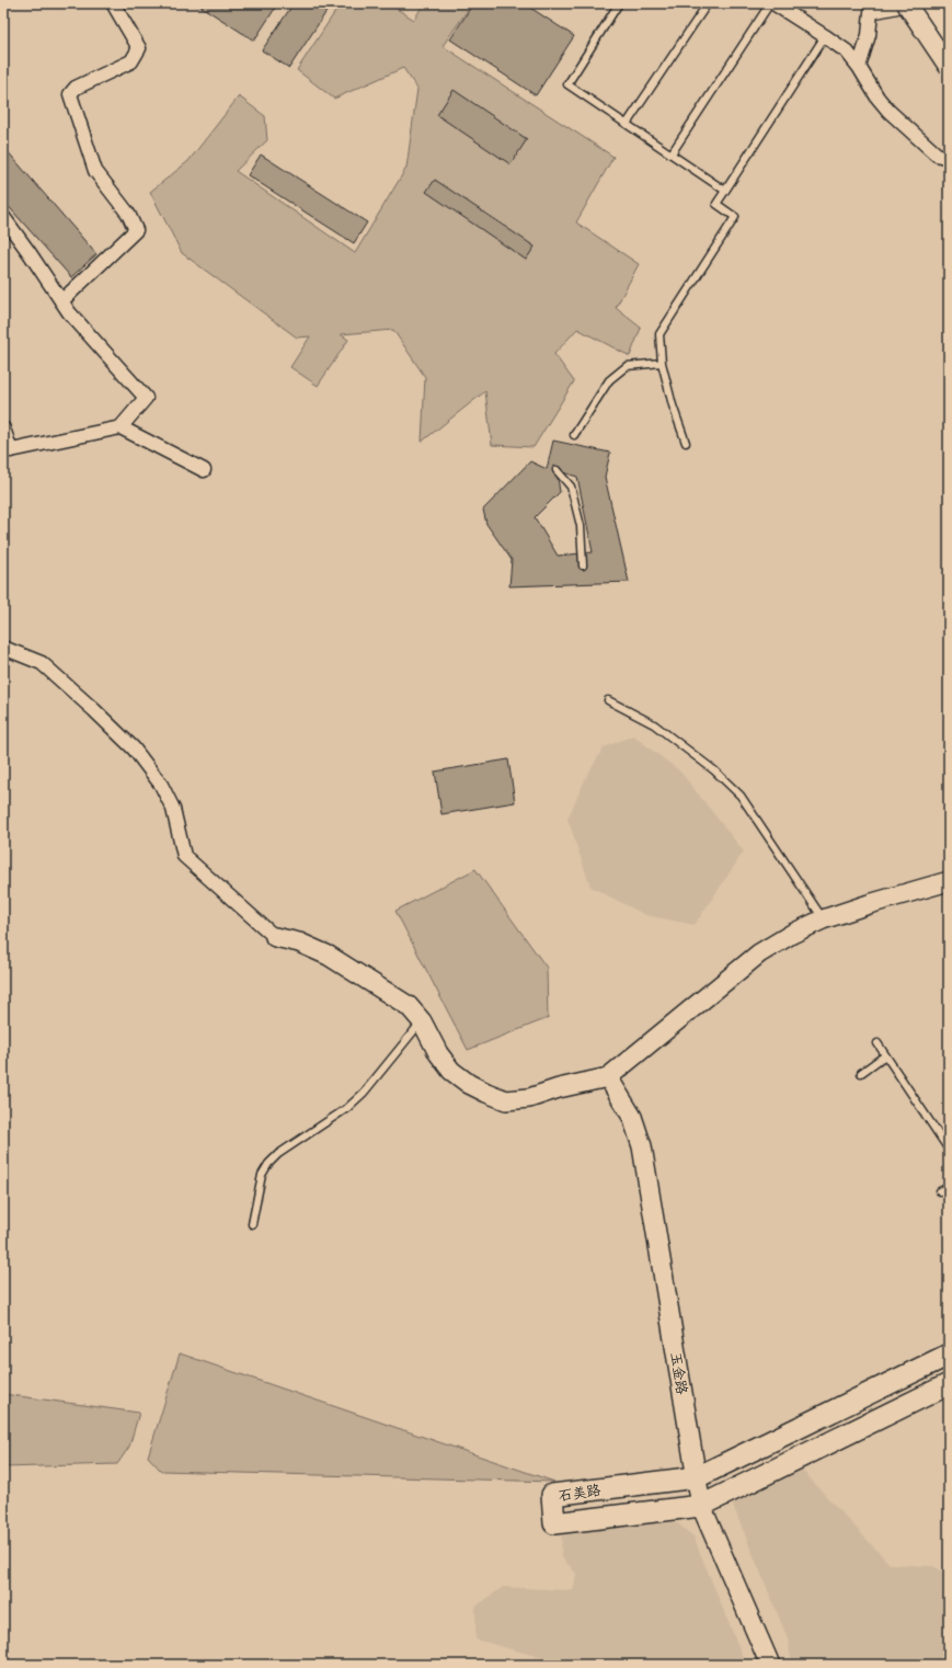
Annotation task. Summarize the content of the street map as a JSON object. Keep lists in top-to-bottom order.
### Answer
{
  "streets": {
    "main road": ["石美路"],
    "street": ["玉金路"]
  },
  "crossings": [
    ["玉金路", "石美路"]
  ]
}
